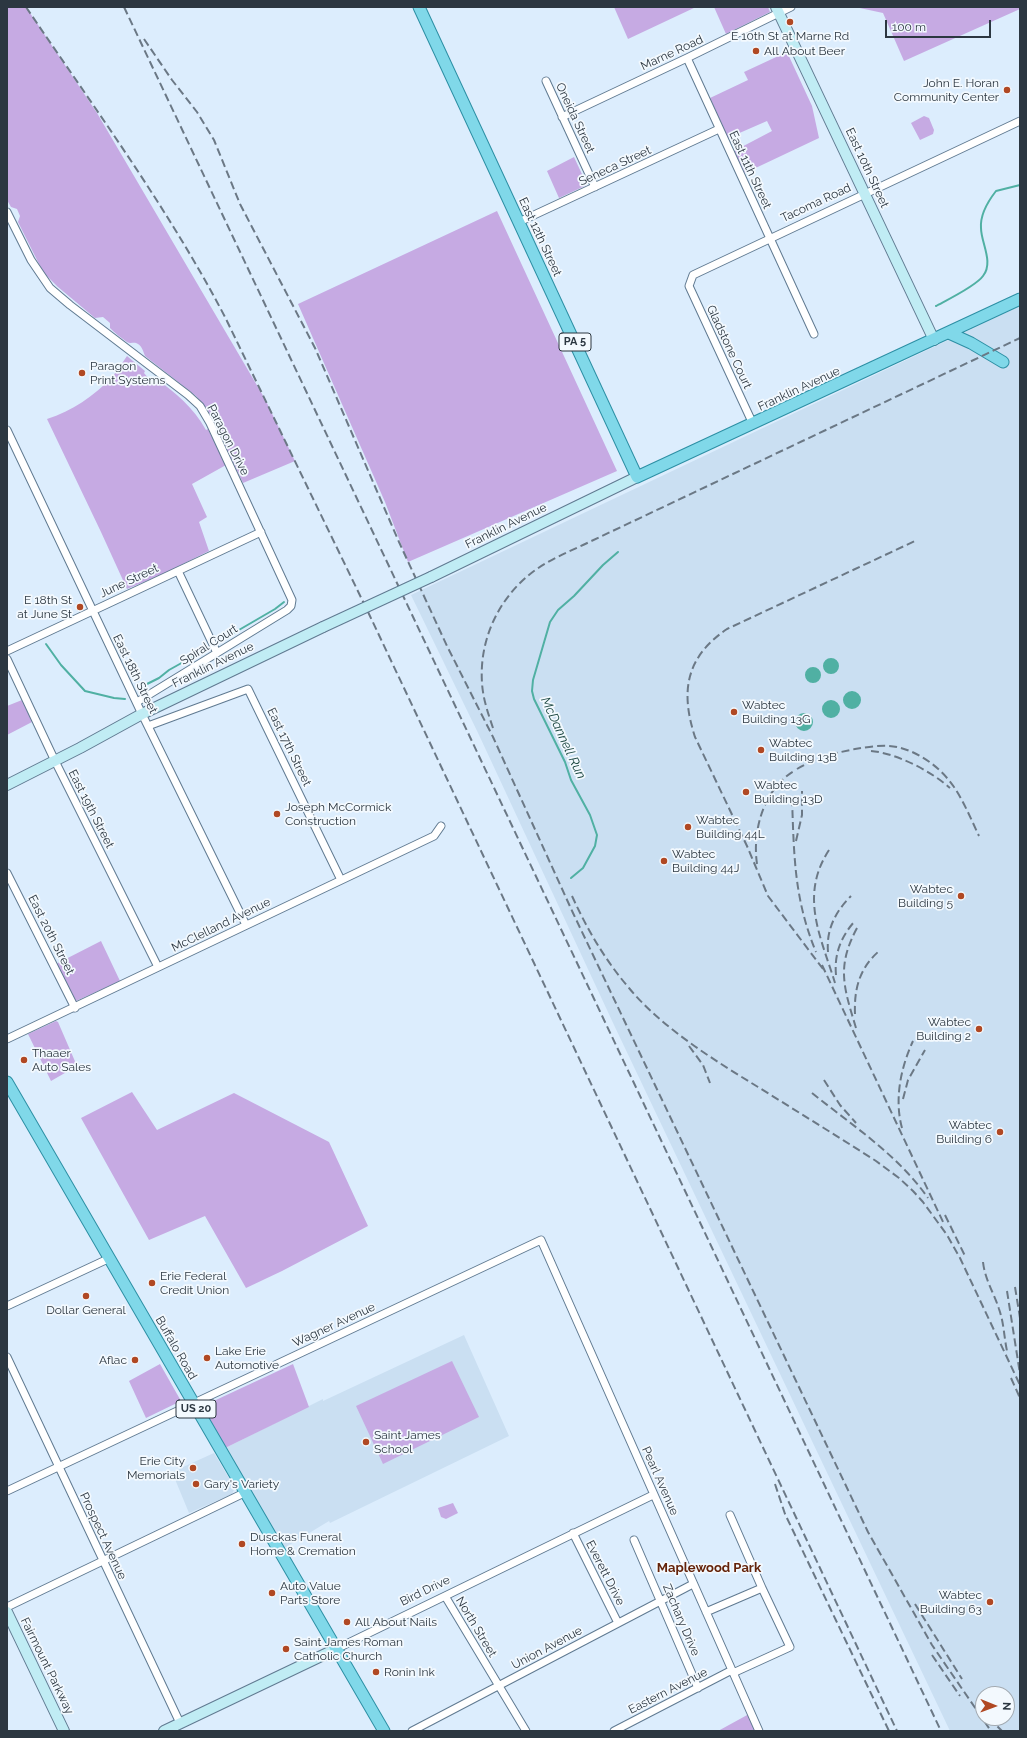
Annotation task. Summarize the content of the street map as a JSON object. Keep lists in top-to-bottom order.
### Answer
{
  "streets": {
    "main road": [
      "East 12th Street",
      "PA 5",
      "Franklin Avenue",
      "Buffalo Road",
      "US 20"
    ],
    "street": [
      "Marne Road",
      "Oneida Street",
      "Seneca Street",
      "East 10th Street",
      "East 11th Street",
      "Tacoma Road",
      "Gladstone Court",
      "Paragon Drive",
      "June Street",
      "Spiral Court",
      "East 18th Street",
      "East 17th Street",
      "East 19th Street",
      "McClelland Avenue",
      "East 20th Street",
      "Wagner Avenue",
      "Pearl Avenue",
      "Prospect Avenue",
      "Everett Drive",
      "Bird Drive",
      "Zachary Drive",
      "North Street",
      "Union Avenue",
      "Fairmount Parkway",
      "Eastern Avenue"
    ]
  },
  "crossings": [
    ["Marne Road", "Oneida Street"],
    ["Marne Road", "East 10th Street"],
    ["Marne Road", "East 11th Street"],
    ["Oneida Street", "Seneca Street"],
    ["Seneca Street", "East 11th Street"],
    ["Seneca Street", "East 12th Street"],
    ["East 10th Street", "Tacoma Road"],
    ["East 10th Street", "Franklin Avenue"],
    ["East 11th Street", "Tacoma Road"],
    ["Tacoma Road", "Gladstone Court"],
    ["East 12th Street", "Franklin Avenue"],
    ["Gladstone Court", "Franklin Avenue"],
    ["Franklin Avenue", "East 18th Street"],
    ["Franklin Avenue", "East 19th Street"],
    ["Paragon Drive", "June Street"],
    ["Paragon Drive", "Spiral Court"],
    ["June Street", "East 18th Street"],
    ["Spiral Court", "East 18th Street"],
    ["East 18th Street", "East 17th Street"],
    ["East 18th Street", "McClelland Avenue"],
    ["East 17th Street", "McClelland Avenue"],
    ["East 19th Street", "McClelland Avenue"],
    ["McClelland Avenue", "East 20th Street"],
    ["Wagner Avenue", "Buffalo Road"],
    ["Wagner Avenue", "Pearl Avenue"],
    ["Wagner Avenue", "Prospect Avenue"],
    ["Buffalo Road", "Bird Drive"],
    ["Pearl Avenue", "Bird Drive"],
    ["Pearl Avenue", "Union Avenue"],
    ["Pearl Avenue", "Eastern Avenue"],
    ["Prospect Avenue", "Bird Drive"],
    ["Everett Drive", "Bird Drive"],
    ["Everett Drive", "Union Avenue"],
    ["Bird Drive", "North Street"],
    ["Zachary Drive", "Union Avenue"],
    ["Zachary Drive", "Eastern Avenue"],
    ["North Street", "Union Avenue"]
  ],
  "districts": ["Maplewood Park"],
  "water": ["McDannell Run"],
  "places": [
    "E 10th St at Marne Rd",
    "All About Beer",
    "John E. Horan Community Center",
    "Paragon Print Systems",
    "E 18th St at June St",
    "Wabtec Building 13G",
    "Wabtec Building 13B",
    "Wabtec Building 13D",
    "Joseph McCormick Construction",
    "Wabtec Building 44L",
    "Wabtec Building 44J",
    "Wabtec Building 5",
    "Wabtec Building 2",
    "Thaaer Auto Sales",
    "Wabtec Building 6",
    "Erie Federal Credit Union",
    "Dollar General",
    "Lake Erie Automotive",
    "Aflac",
    "Saint James School",
    "Erie City Memorials",
    "Gary's Variety",
    "Dusckas Funeral Home & Cremation",
    "Auto Value Parts Store",
    "Wabtec Building 63",
    "All About Nails",
    "Saint James Roman Catholic Church",
    "Ronin Ink"
  ],
  "scale_bar": "100 m",
  "north": "right"
}
